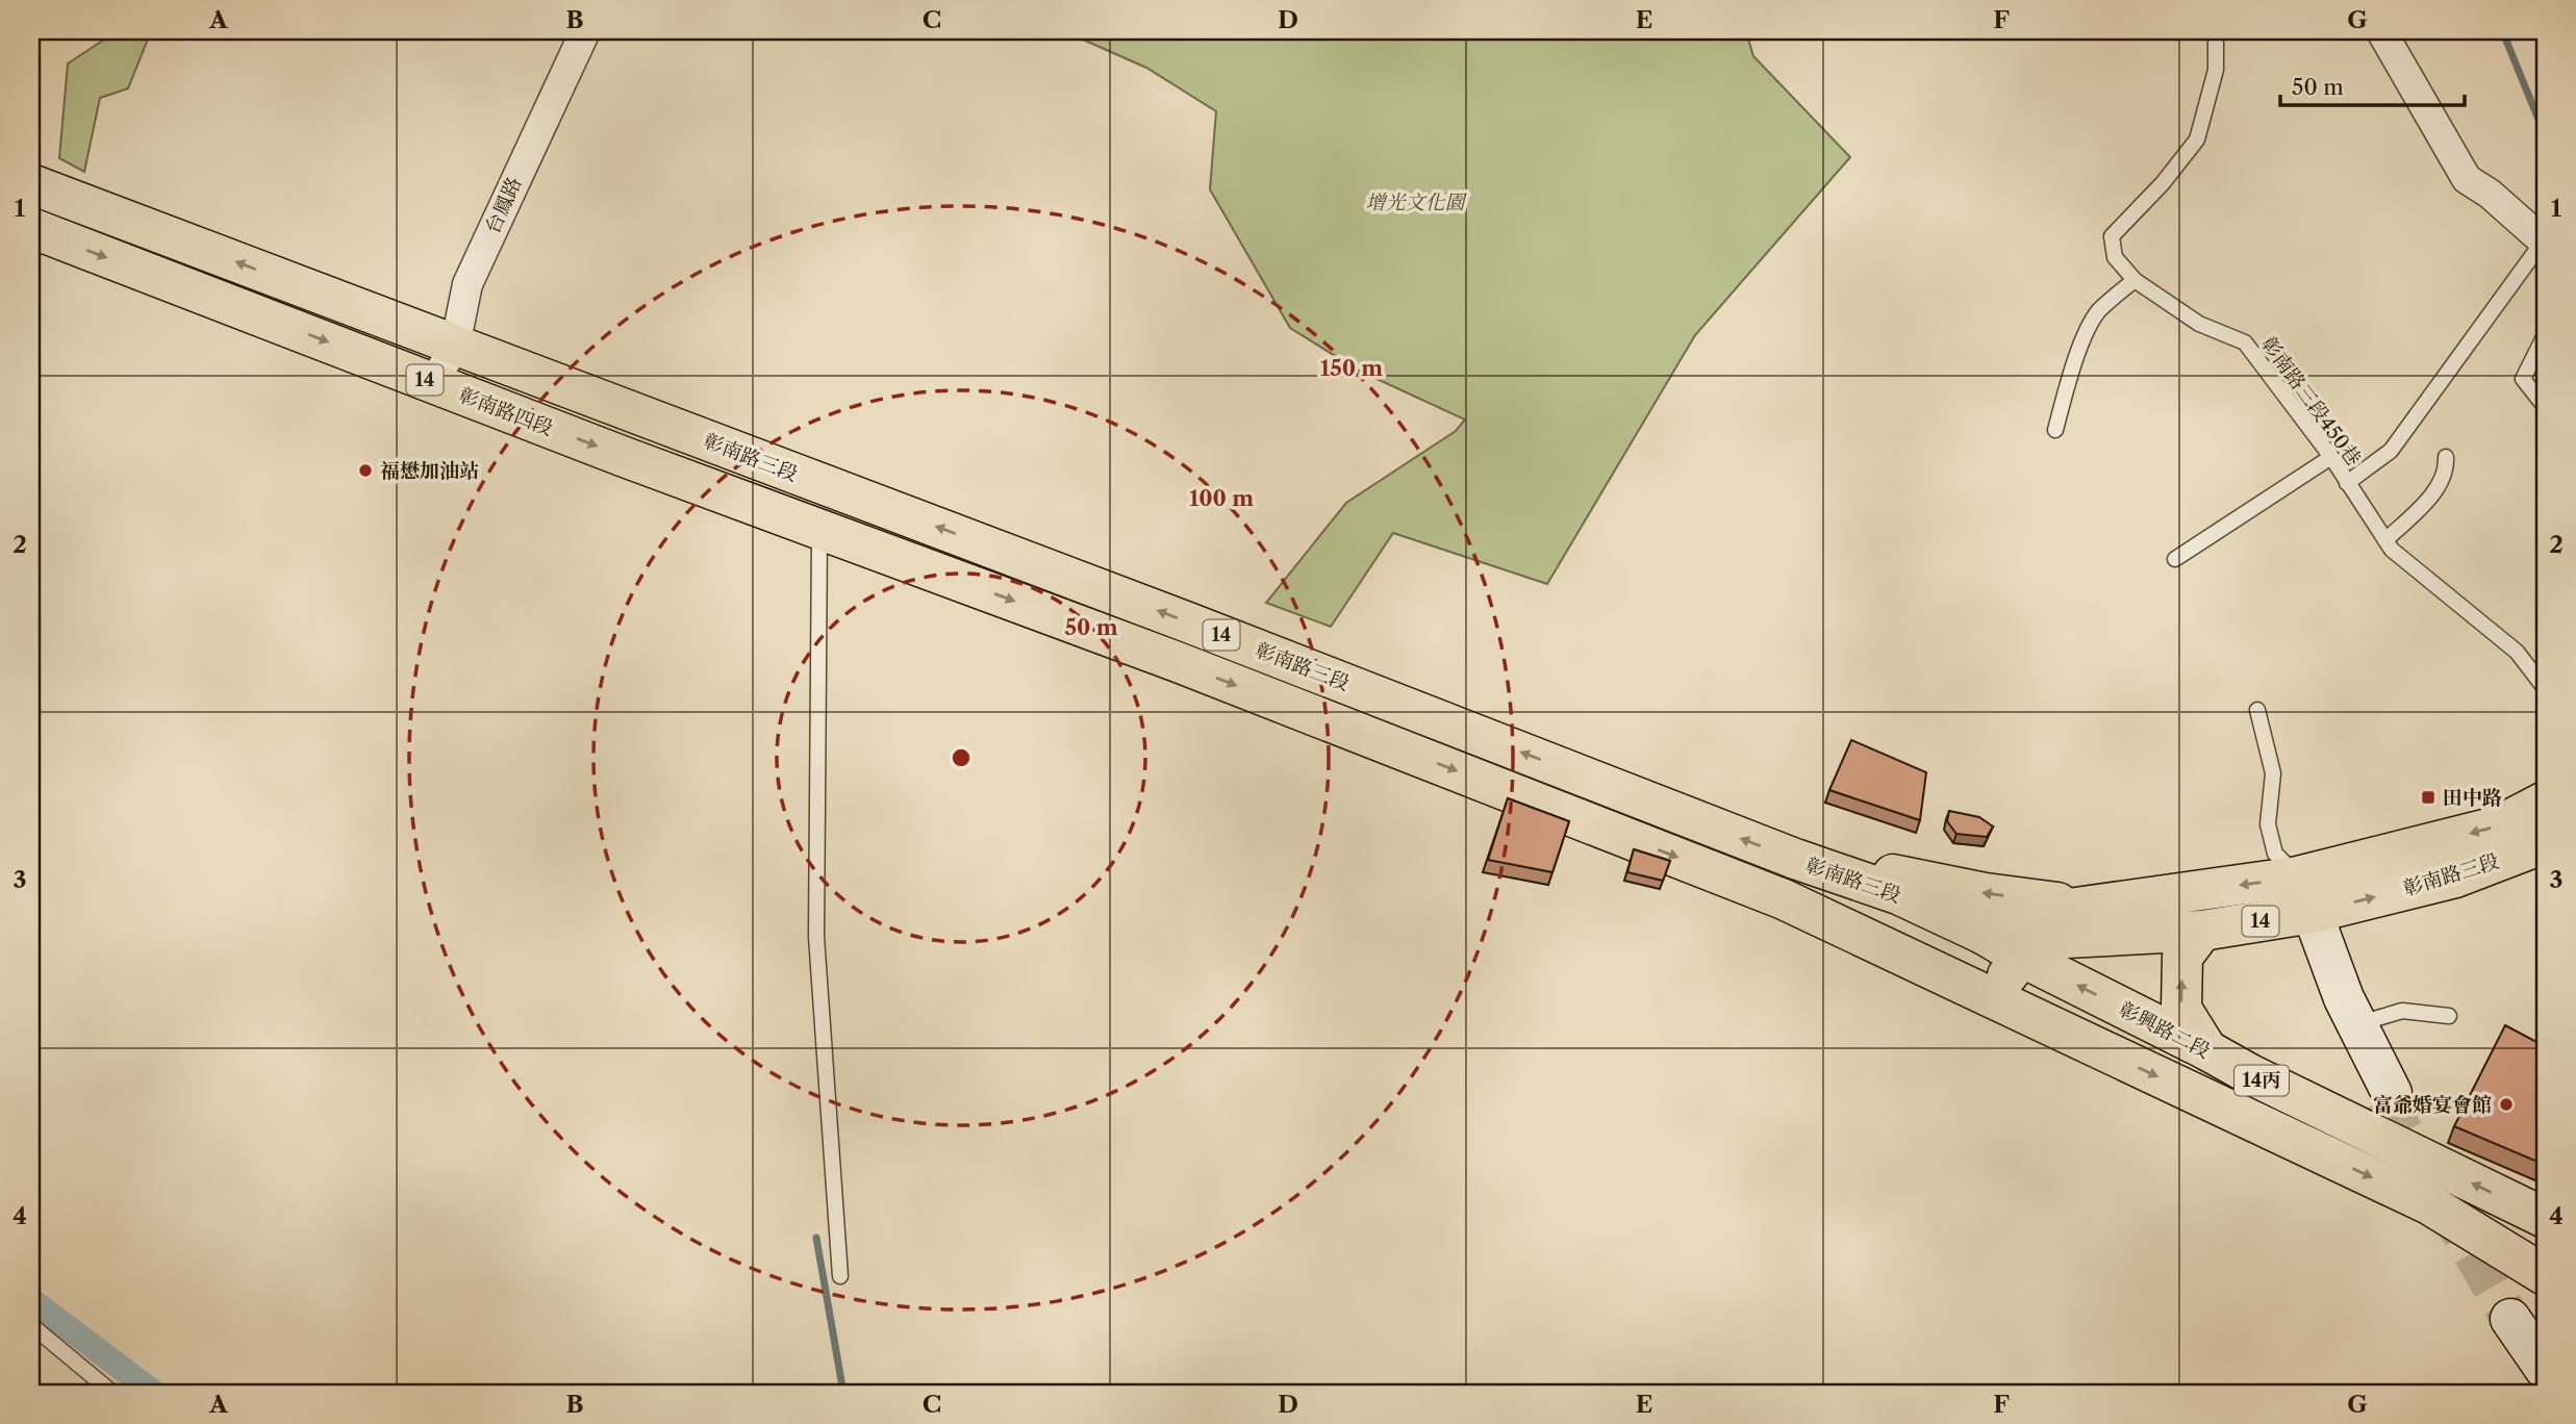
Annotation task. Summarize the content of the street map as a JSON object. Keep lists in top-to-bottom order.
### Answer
{
  "streets": {
    "main road": [
      "14",
      "彰南路四段",
      "彰南路三段",
      "彰興路二段",
      "14丙"
    ],
    "street": ["台鳳路"],
    "lane": ["彰南路三段450巷"]
  },
  "crossings": [
    ["台鳳路", "14"],
    ["台鳳路", "彰南路四段"],
    ["台鳳路", "彰南路三段"],
    ["14", "彰南路三段"],
    ["彰南路四段", "彰南路三段"],
    ["彰南路三段", "彰興路二段"],
    ["彰南路三段", "14丙"]
  ],
  "parks": ["增光文化園"],
  "places": {
    "other": ["福懋加油站", "富爺婚宴會館"],
    "transit": ["田中路"]
  },
  "scale_bar": "50 m",
  "grid": {
    "columns": [
      "A",
      "B",
      "C",
      "D",
      "E",
      "F",
      "G"
    ],
    "rows": [
      "1",
      "2",
      "3",
      "4"
    ]
  },
  "rings": ["150 m", "100 m", "50 m"]
}
